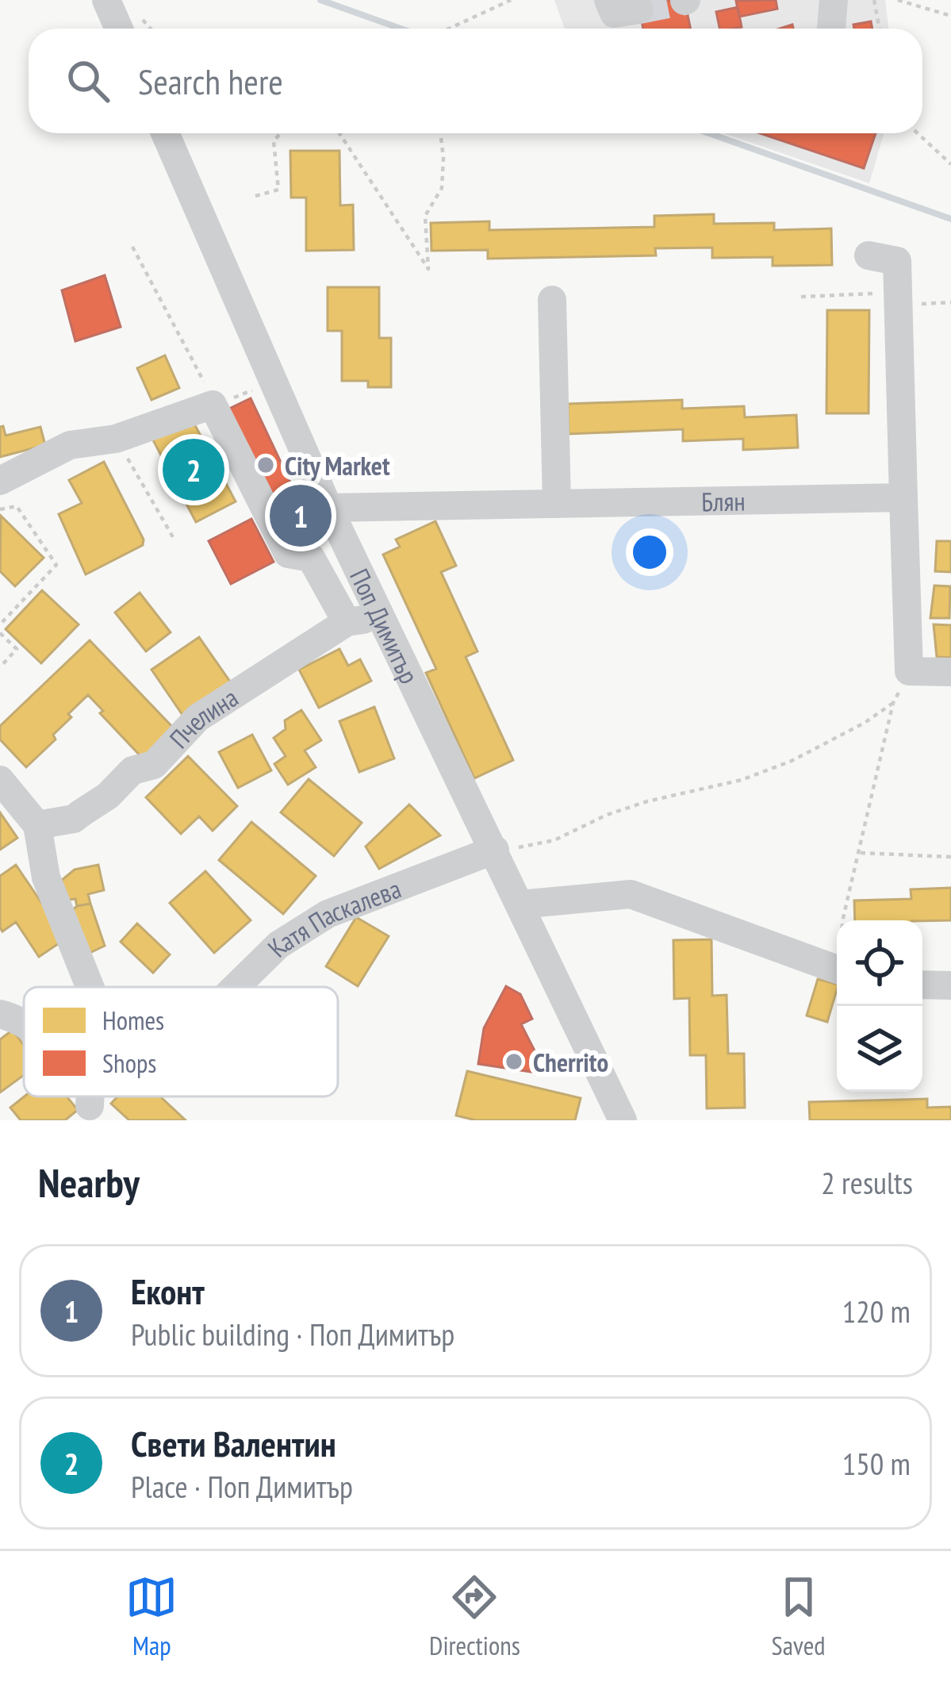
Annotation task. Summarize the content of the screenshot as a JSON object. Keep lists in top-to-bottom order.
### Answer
{
  "streets": {
    "street": [
      "Блян",
      "Поп Димитър",
      "Пчелина",
      "Катя Паскалева"
    ]
  },
  "crossings": [
    ["Блян", "Поп Димитър"],
    ["Поп Димитър", "Пчелина"],
    ["Поп Димитър", "Катя Паскалева"]
  ],
  "places": ["City Market", "Cherrito"],
  "legend": ["Homes", "Shops"],
  "page": {
    "search": "Search here",
    "pins": ["2", "1"],
    "heading": ["Nearby", "2 results"],
    "list": [
      {
        "mark": "1",
        "name": "Еконт",
        "note": "Public building · Поп Димитър",
        "value": "120 m"
      },
      {
        "mark": "2",
        "name": "Свети Валентин",
        "note": "Place · Поп Димитър",
        "value": "150 m"
      }
    ],
    "nav": ["Map", "Directions", "Saved"]
  }
}
